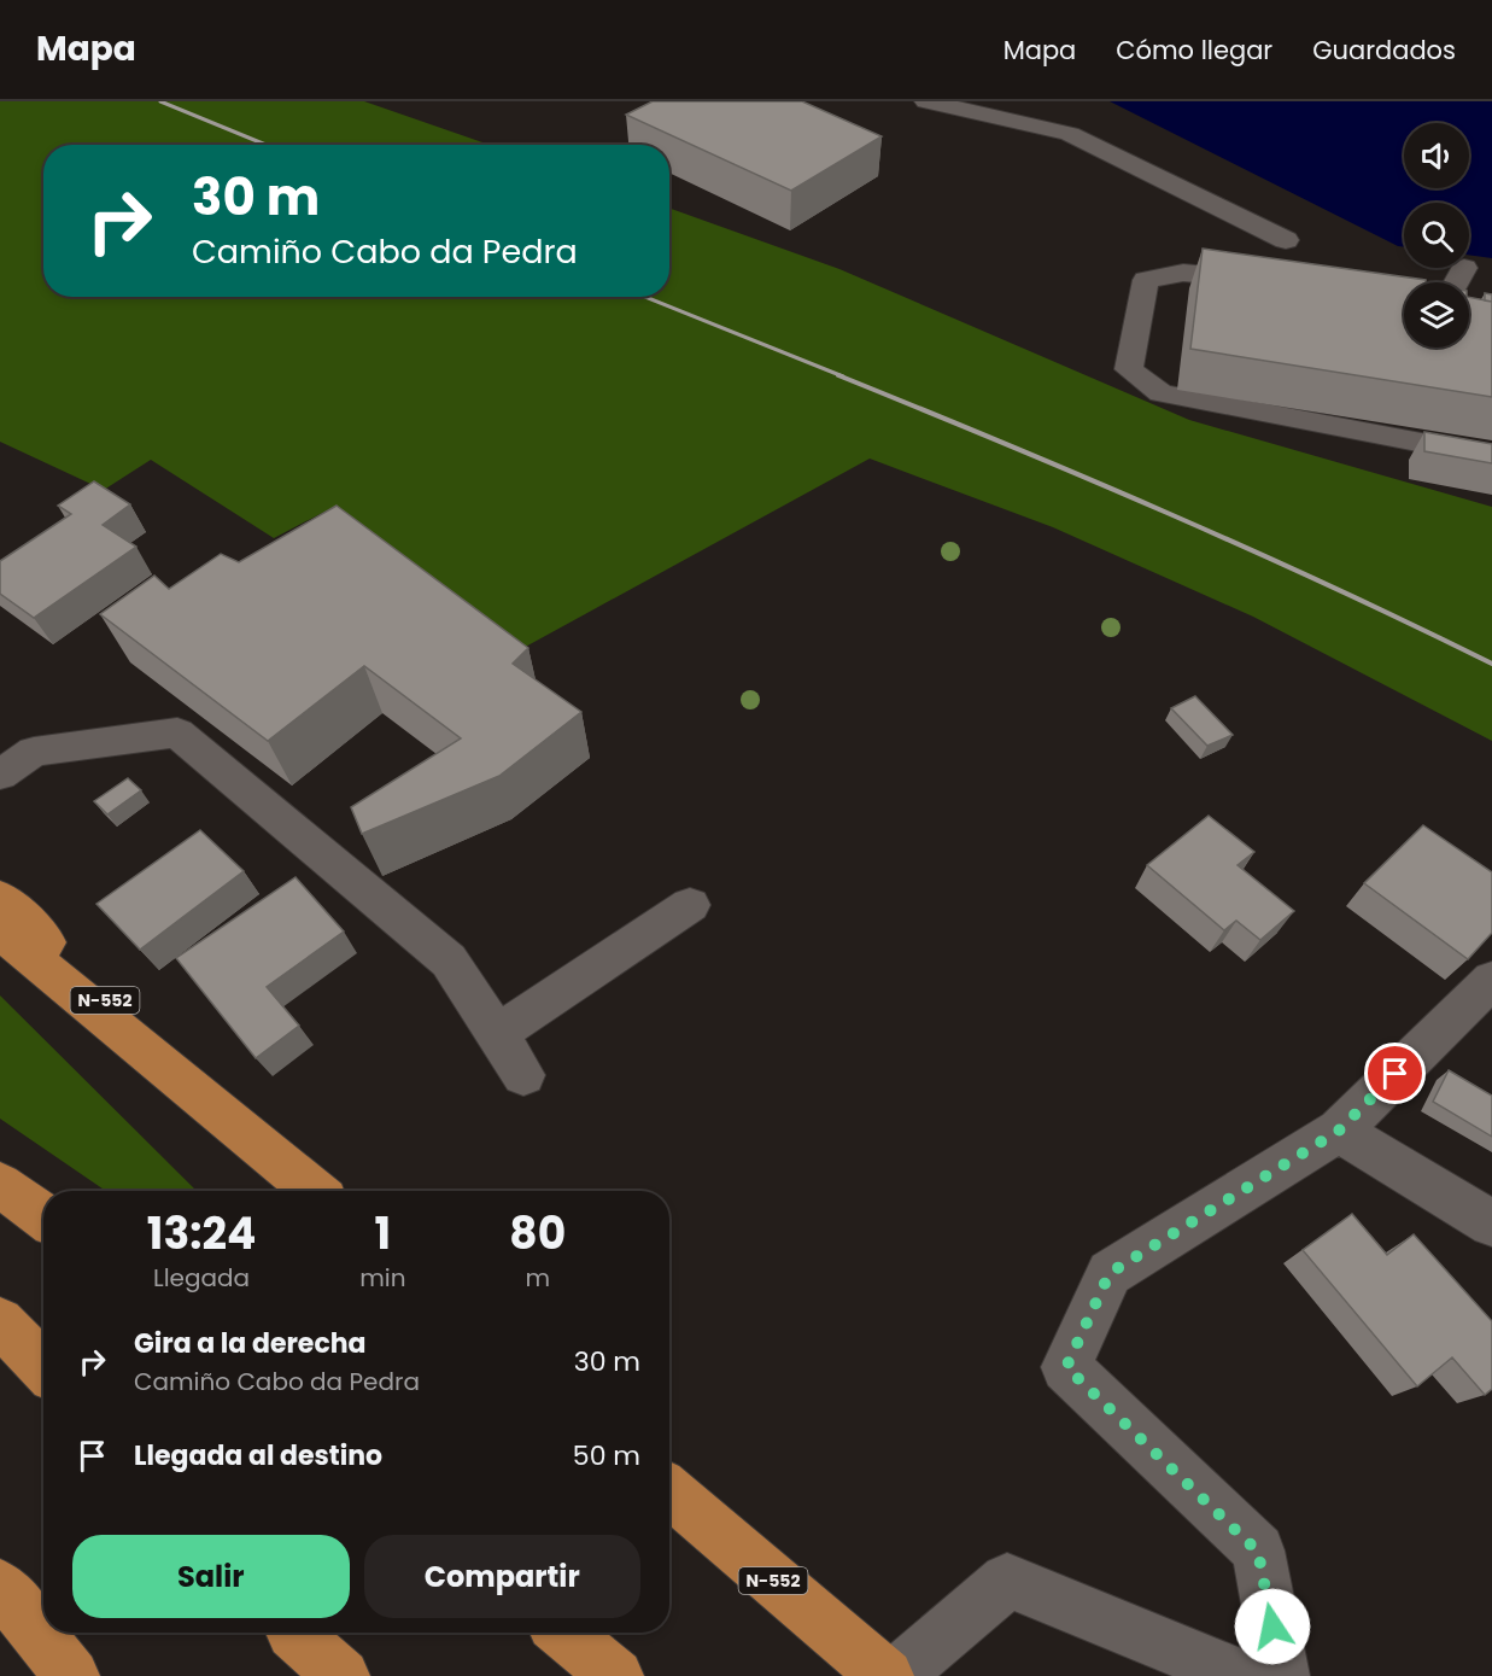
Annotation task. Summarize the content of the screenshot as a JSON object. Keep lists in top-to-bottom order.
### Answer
{
  "streets": {
    "highway": ["N-552"]
  },
  "page": {
    "header": "Mapa",
    "nav": ["Mapa", "Cómo llegar", "Guardados"],
    "turn": ["30 m", "Camiño Cabo da Pedra"],
    "eta": [
      "13:24",
      "Llegada",
      "1",
      "min",
      "80",
      "m"
    ],
    "list": [
      {
        "name": "Gira a la derecha",
        "note": "Camiño Cabo da Pedra",
        "value": "30 m"
      },
      {
        "name": "Llegada al destino",
        "value": "50 m"
      }
    ],
    "buttons": ["Salir", "Compartir"]
  }
}
